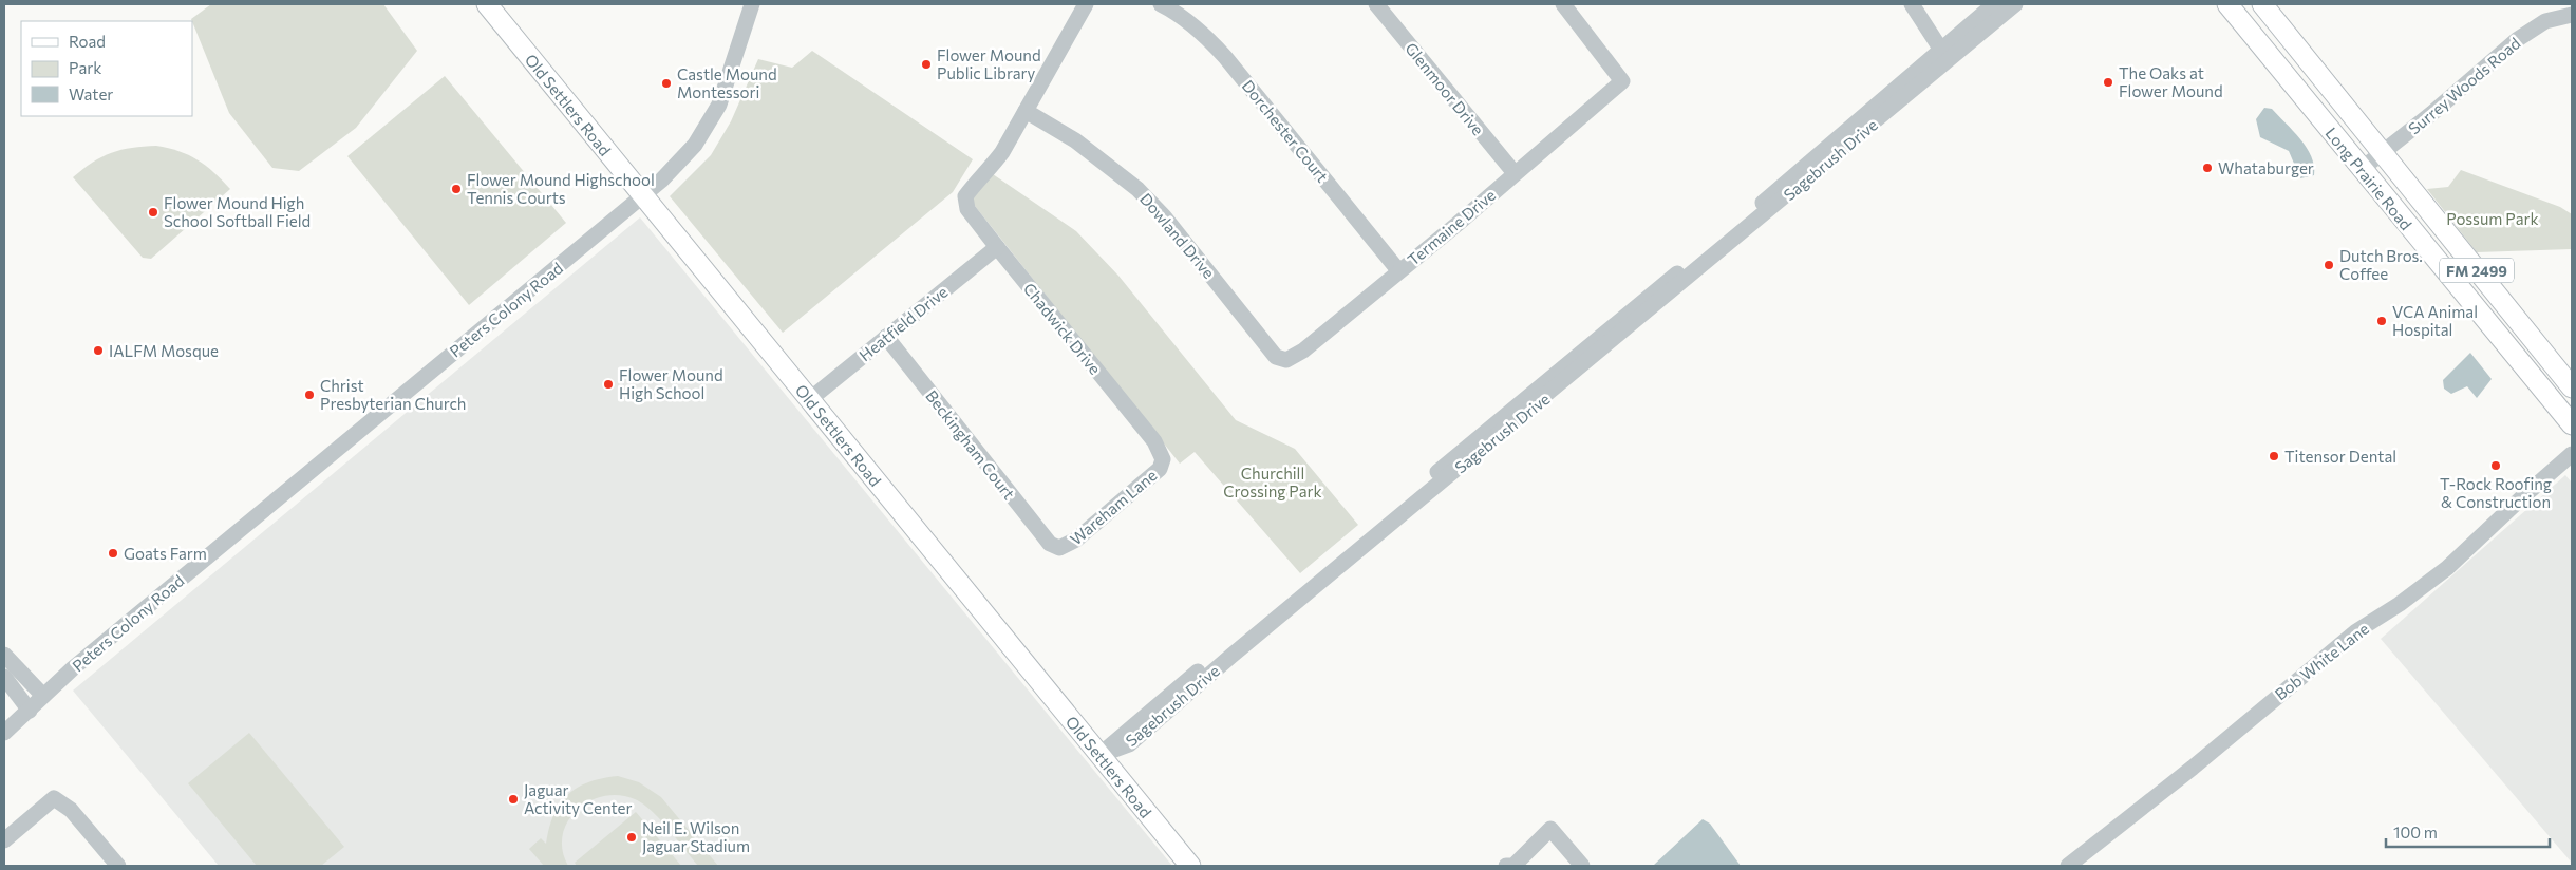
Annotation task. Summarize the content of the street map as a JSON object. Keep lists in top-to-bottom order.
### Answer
{
  "streets": {
    "main road": ["Old Settlers Road", "Long Prairie Road", "FM 2499"],
    "street": [
      "Surrey Woods Road",
      "Glenmoor Drive",
      "Dorchester Court",
      "Sagebrush Drive",
      "Termaine Drive",
      "Dowland Drive",
      "Peters Colony Road",
      "Heatfield Drive",
      "Chadwick Drive",
      "Beckingham Court",
      "Wareham Lane",
      "Bob White Lane"
    ]
  },
  "crossings": [
    ["Surrey Woods Road", "Long Prairie Road"],
    ["Glenmoor Drive", "Termaine Drive"],
    ["Old Settlers Road", "Sagebrush Drive"],
    ["Old Settlers Road", "Peters Colony Road"],
    ["Old Settlers Road", "Heatfield Drive"],
    ["Dorchester Court", "Termaine Drive"],
    ["Termaine Drive", "Dowland Drive"],
    ["Dowland Drive", "Chadwick Drive"],
    ["Heatfield Drive", "Chadwick Drive"],
    ["Heatfield Drive", "Beckingham Court"],
    ["Chadwick Drive", "Wareham Lane"],
    ["Beckingham Court", "Wareham Lane"]
  ],
  "parks": ["Possum Park", "Churchill Crossing Park"],
  "places": [
    "Flower Mound Public Library",
    "The Oaks at Flower Mound",
    "Castle Mound Montessori",
    "Whataburger",
    "Flower Mound Highschool Tennis Courts",
    "Flower Mound High School Softball Field",
    "Dutch Bros. Coffee",
    "VCA Animal Hospital",
    "IALFM Mosque",
    "Flower Mound High School",
    "Christ Presbyterian Church",
    "Titensor Dental",
    "T-Rock Roofing & Construction",
    "Goats Farm",
    "Jaguar Activity Center",
    "Neil E. Wilson Jaguar Stadium"
  ],
  "legend": ["Road", "Park", "Water"],
  "scale_bar": "100 m"
}
